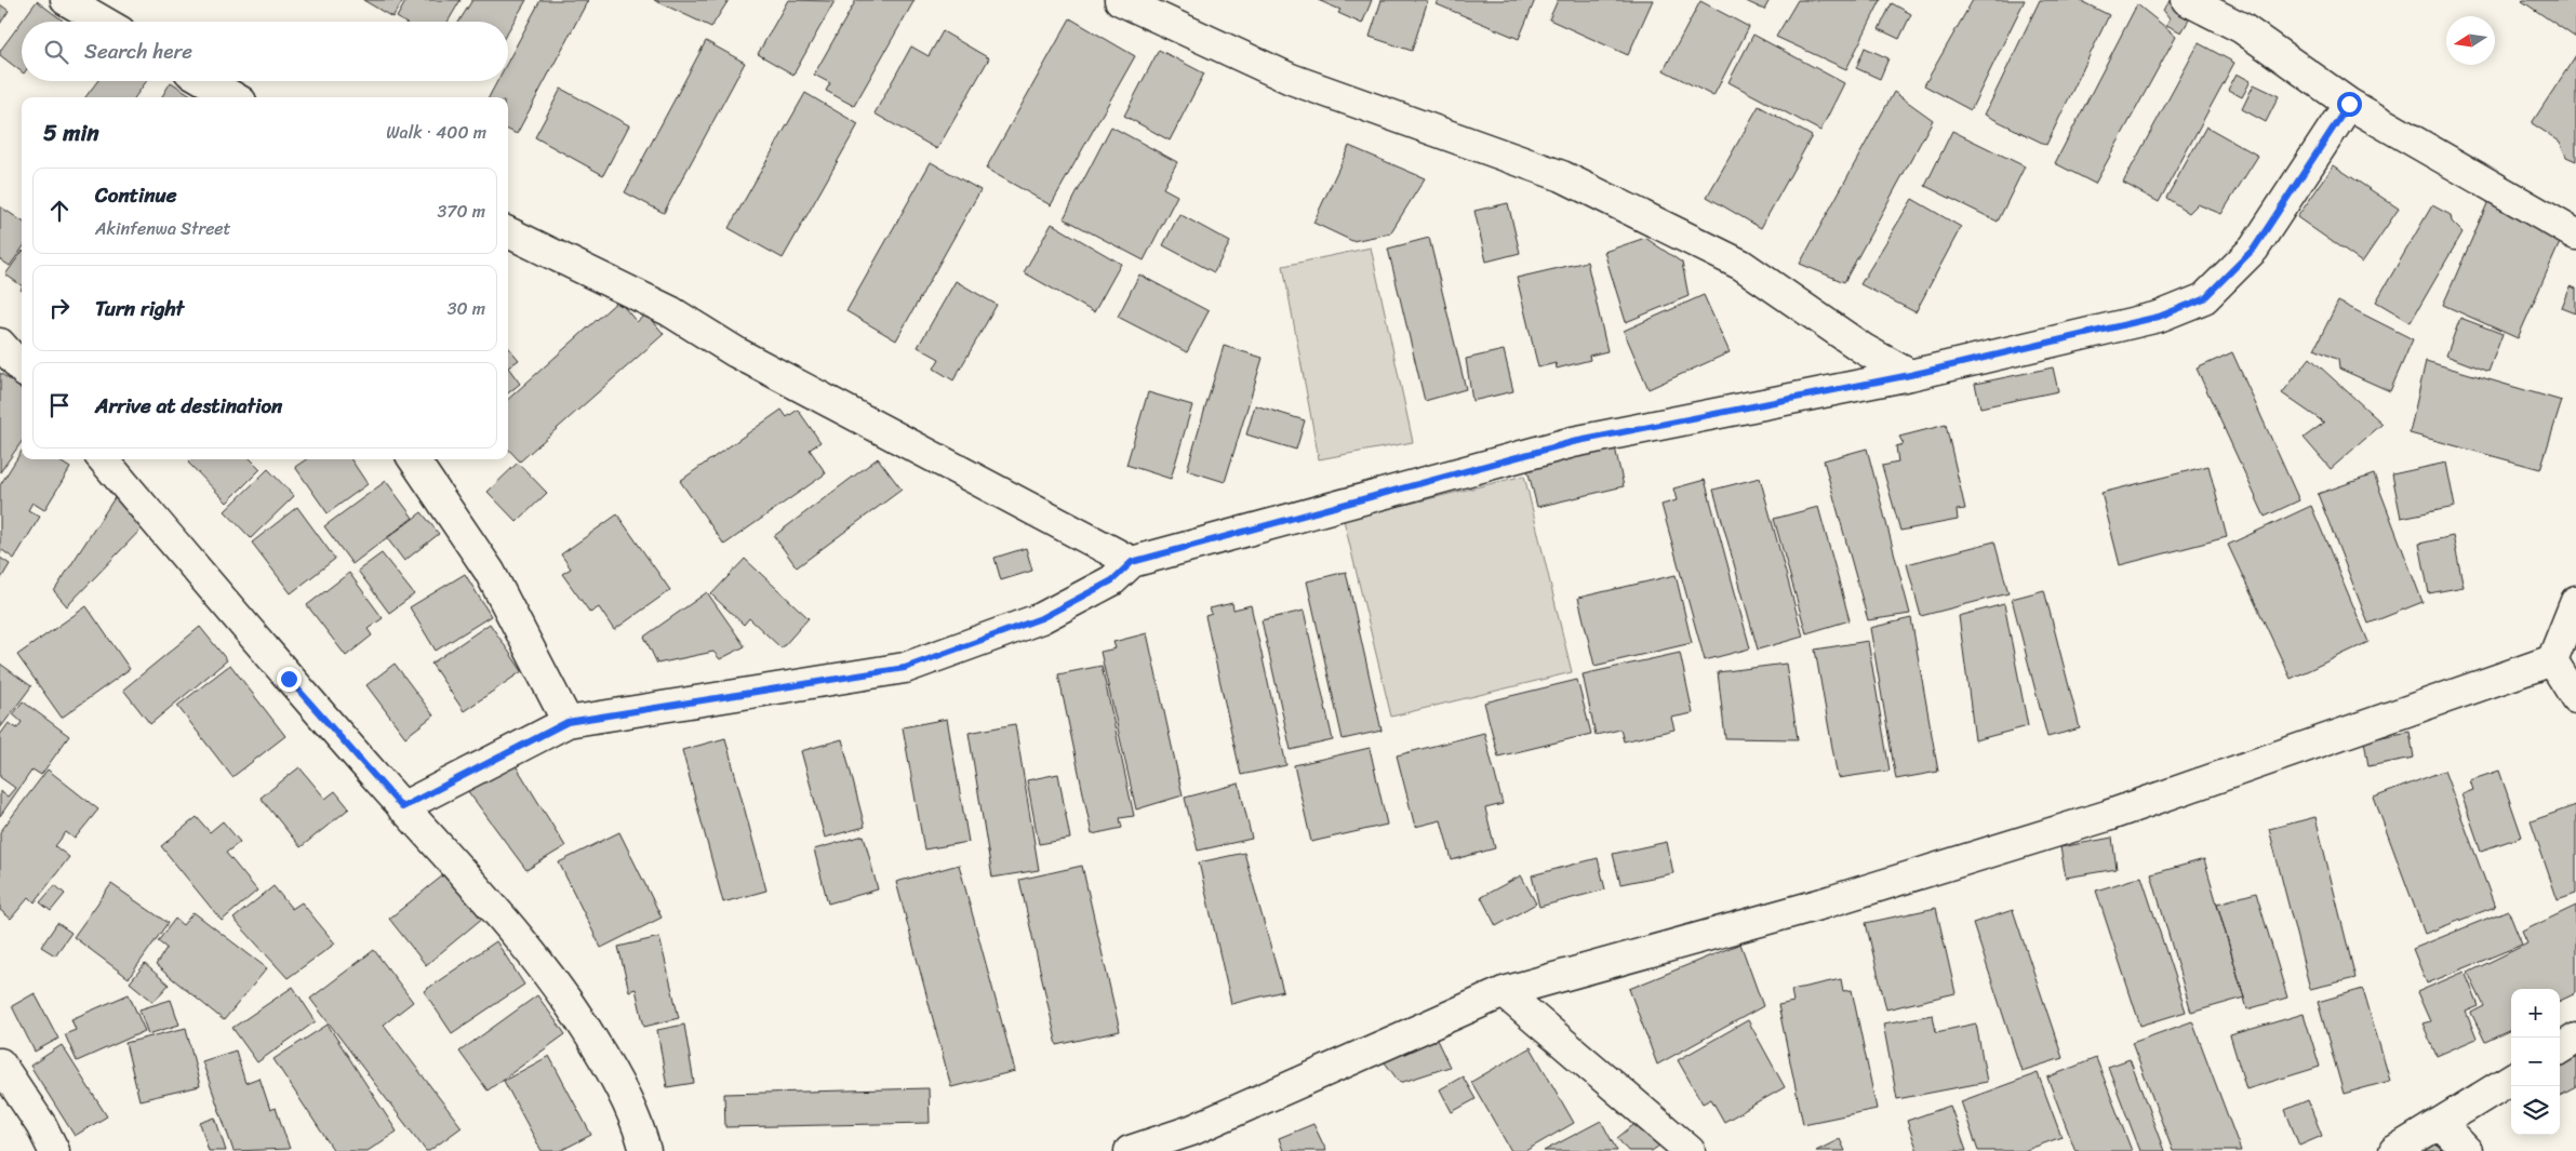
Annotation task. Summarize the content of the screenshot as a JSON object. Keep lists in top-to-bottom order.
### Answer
{
  "north": "left",
  "page": {
    "search": "Search here",
    "heading": ["5 min", "Walk · 400 m"],
    "list": [
      ["Continue", "Akinfenwa Street", "370 m"],
      ["Turn right", "30 m"],
      "Arrive at destination"
    ],
    "map_buttons": ["+", "−"]
  }
}
